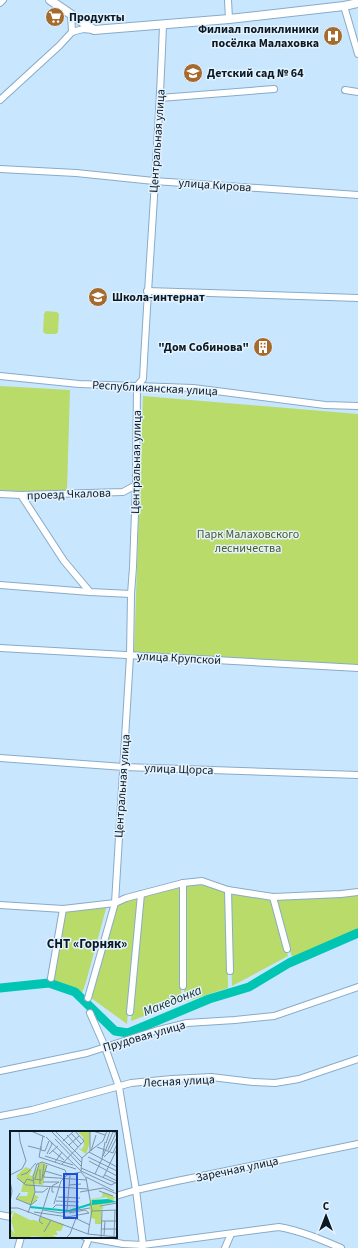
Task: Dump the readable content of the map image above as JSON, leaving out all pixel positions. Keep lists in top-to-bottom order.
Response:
{
  "streets": {
    "street": [
      "Центральная улица",
      "улица Кирова",
      "Республиканская улица",
      "проезд Чкалова",
      "улица Крупской",
      "улица Щорса",
      "Прудовая улица",
      "Лесная улица",
      "Заречная улица"
    ]
  },
  "crossings": [
    ["Центральная улица", "улица Кирова"],
    ["Центральная улица", "Республиканская улица"],
    ["Центральная улица", "проезд Чкалова"],
    ["Центральная улица", "улица Крупской"],
    ["Центральная улица", "улица Щорса"]
  ],
  "districts": ["СНТ «Горняк»"],
  "water": ["Македонка"],
  "parks": ["Парк Малаховского лесничества"],
  "places": {
    "supermarket": ["Продукты"],
    "hospital": ["Филиал поликлиники посёлка Малаховка"],
    "school or university": ["Детский сад № 64", "Школа-интернат"],
    "building": ["\"Дом Собинова\""]
  },
  "north": "top"
}
